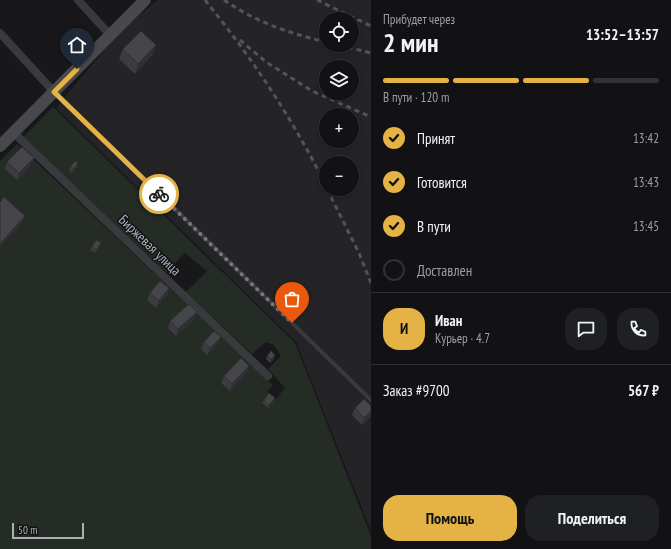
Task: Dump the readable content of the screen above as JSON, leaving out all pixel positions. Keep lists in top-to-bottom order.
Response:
{
  "streets": {
    "street": ["Биржевая улица"]
  },
  "scale_bar": "50 m",
  "page": {
    "heading": ["2 мин", "Прибудет через", "13:52–13:57"],
    "panel": [
      "Иван",
      "Курьер · 4.7",
      "Заказ #9700",
      "567 ₽"
    ],
    "map_buttons": ["+", "−"],
    "bar": "В пути · 120 m",
    "list": [
      ["Принят", "13:42"],
      ["Готовится", "13:43"],
      ["В пути", "13:45"],
      "Доставлен"
    ],
    "round": "И",
    "buttons": ["Помощь", "Поделиться"],
    "scale": "50 m"
  }
}
